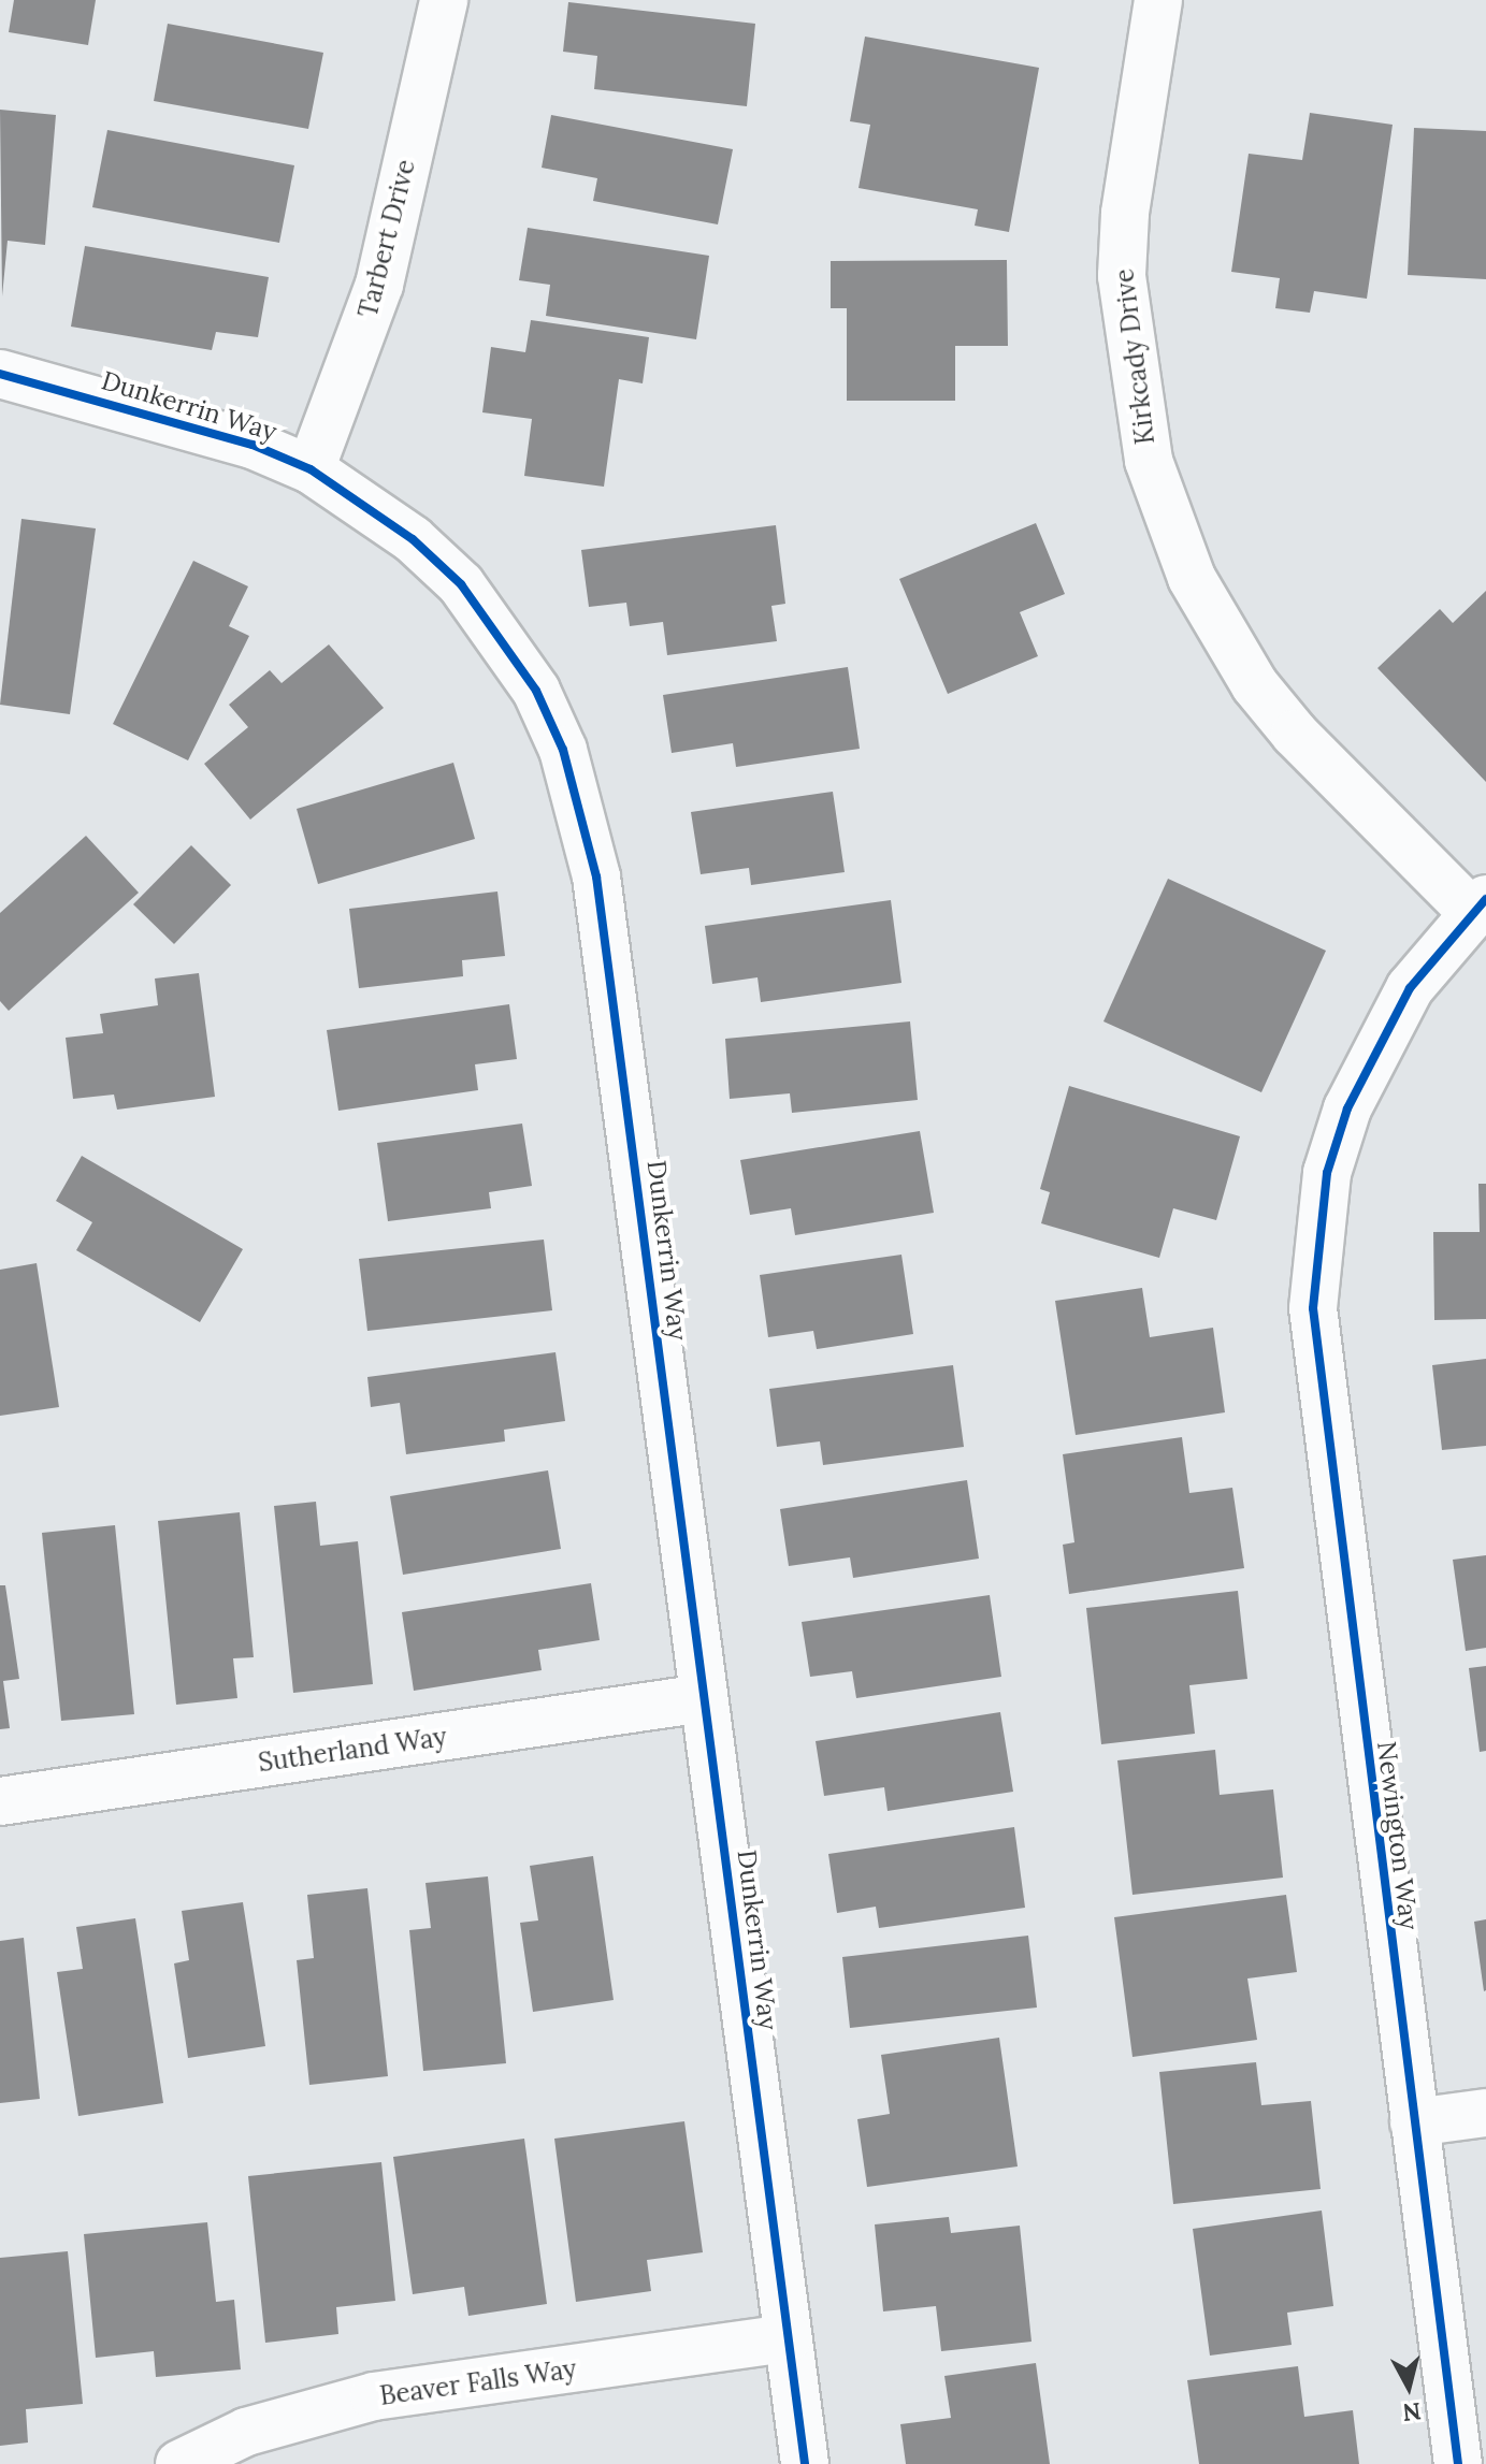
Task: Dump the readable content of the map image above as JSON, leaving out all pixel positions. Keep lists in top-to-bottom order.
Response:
{
  "streets": {
    "street": [
      "Tarbert Drive",
      "Kirkcady Drive",
      "Dunkerrin Way",
      "Sutherland Way",
      "Newington Way",
      "Beaver Falls Way"
    ]
  },
  "crossings": [
    ["Tarbert Drive", "Dunkerrin Way"],
    ["Kirkcady Drive", "Newington Way"],
    ["Dunkerrin Way", "Sutherland Way"],
    ["Dunkerrin Way", "Beaver Falls Way"]
  ],
  "north": "bottom"
}
